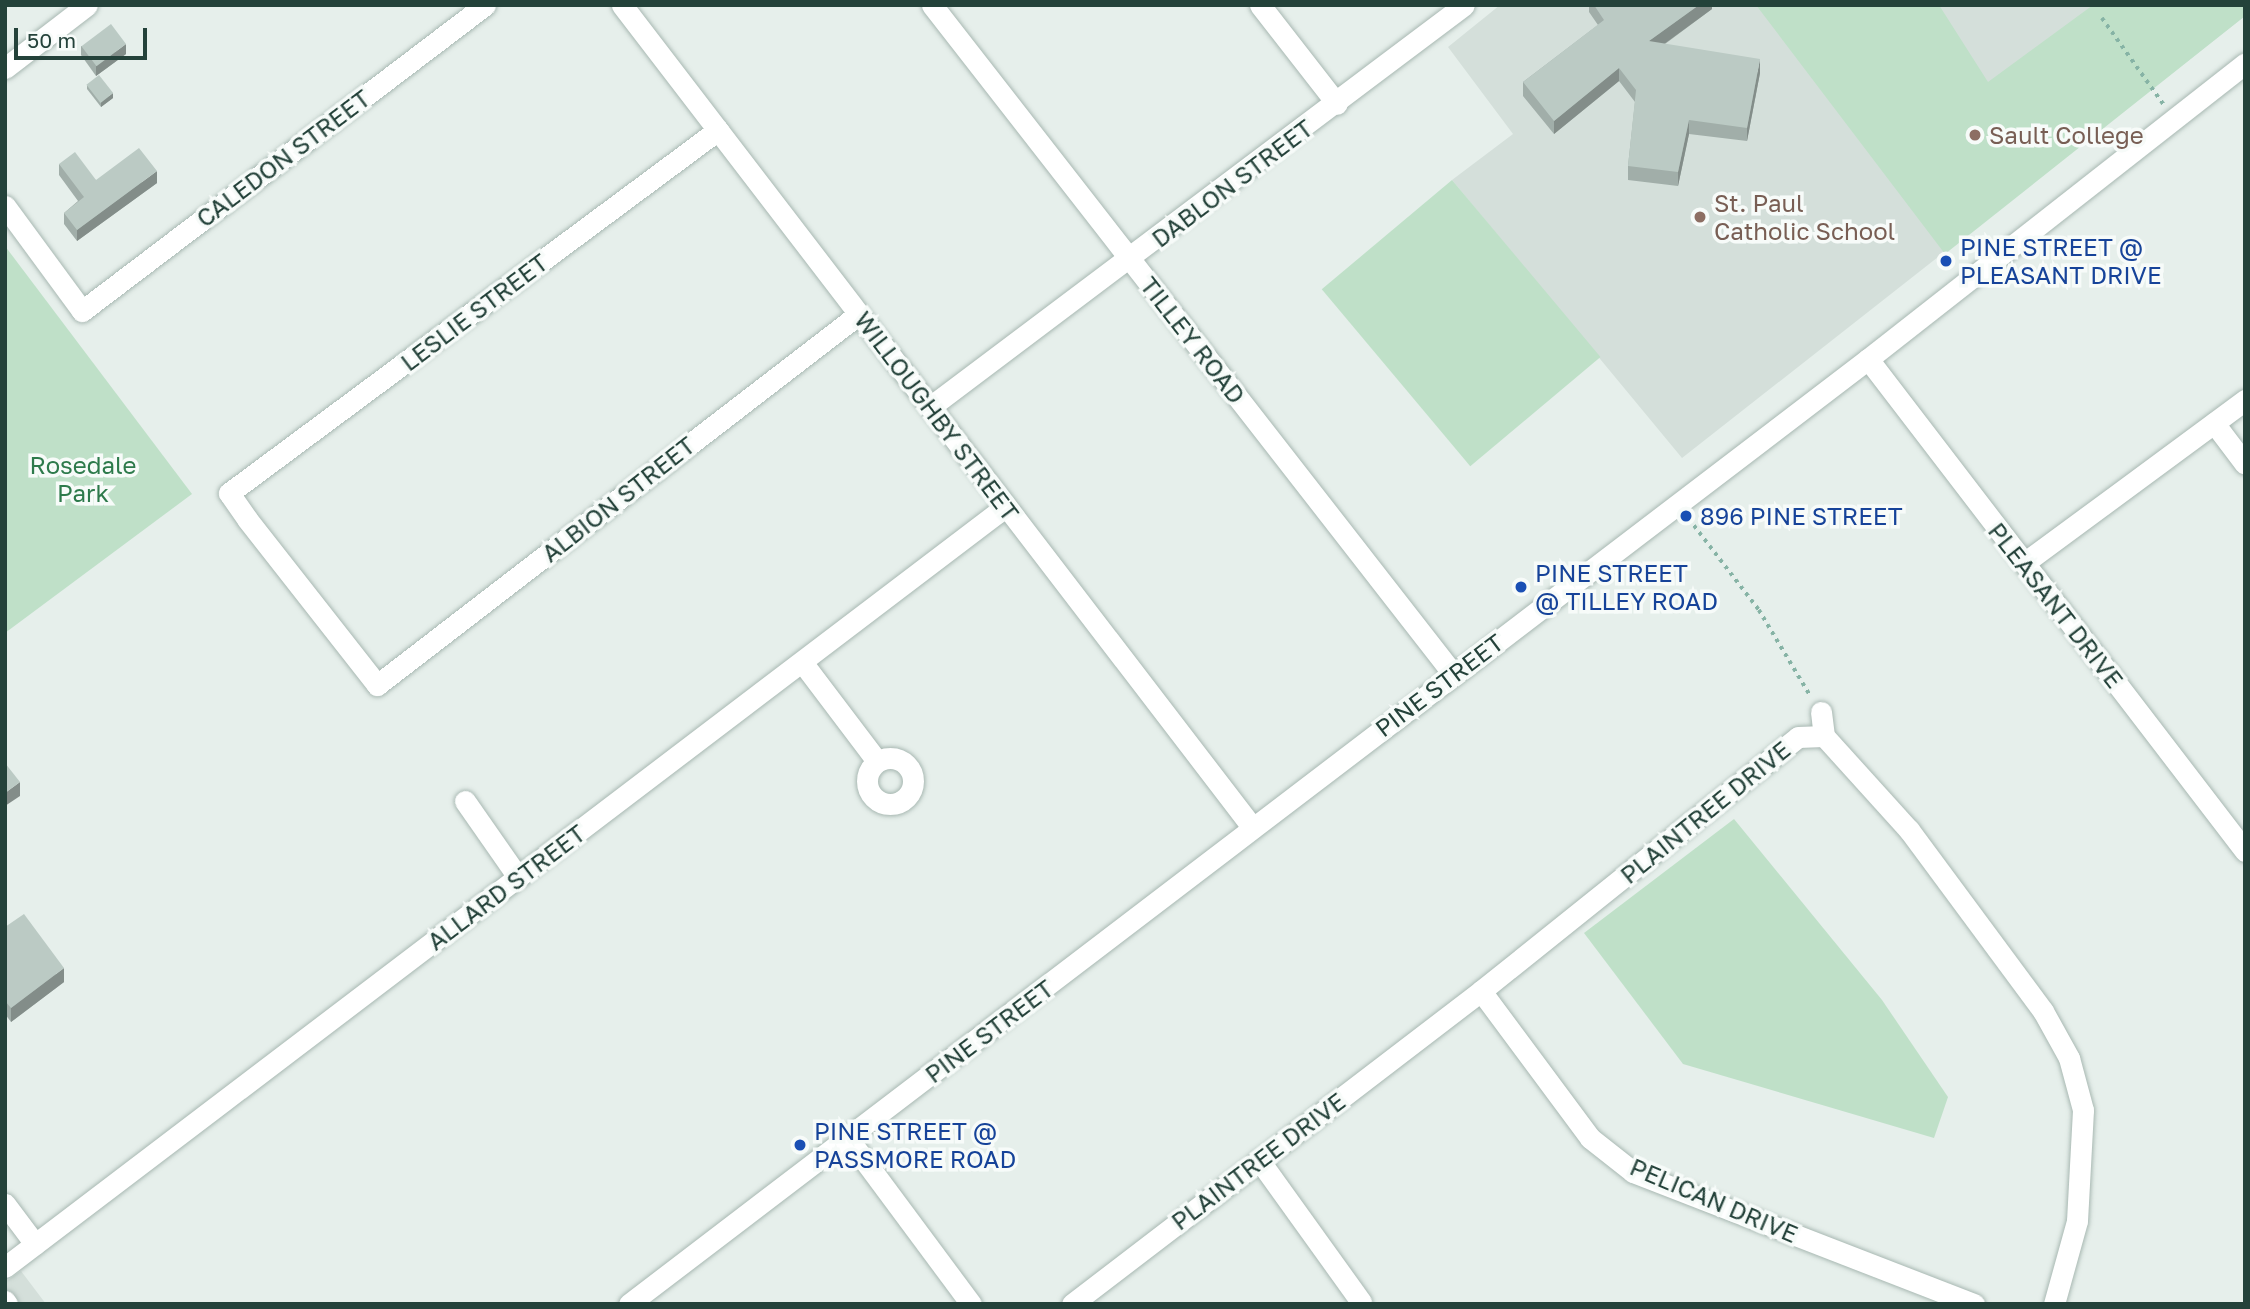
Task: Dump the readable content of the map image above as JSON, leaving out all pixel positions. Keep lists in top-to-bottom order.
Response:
{
  "streets": {
    "street": [
      "CALEDON STREET",
      "DABLON STREET",
      "LESLIE STREET",
      "TILLEY ROAD",
      "WILLOUGHBY STREET",
      "ALBION STREET",
      "PLEASANT DRIVE",
      "PINE STREET",
      "PLAINTREE DRIVE",
      "ALLARD STREET",
      "PELICAN DRIVE"
    ]
  },
  "crossings": [
    ["DABLON STREET", "TILLEY ROAD"],
    ["DABLON STREET", "WILLOUGHBY STREET"],
    ["LESLIE STREET", "WILLOUGHBY STREET"],
    ["LESLIE STREET", "ALBION STREET"],
    ["TILLEY ROAD", "PINE STREET"],
    ["WILLOUGHBY STREET", "ALBION STREET"],
    ["WILLOUGHBY STREET", "PINE STREET"],
    ["WILLOUGHBY STREET", "ALLARD STREET"],
    ["PLEASANT DRIVE", "PINE STREET"],
    ["PLAINTREE DRIVE", "PELICAN DRIVE"]
  ],
  "parks": ["Rosedale Park"],
  "places": [
    "Sault College",
    "St. Paul Catholic School",
    "PINE STREET @ PLEASANT DRIVE",
    "896 PINE STREET",
    "PINE STREET @ TILLEY ROAD",
    "PINE STREET @ PASSMORE ROAD"
  ],
  "scale_bar": "50 m"
}
